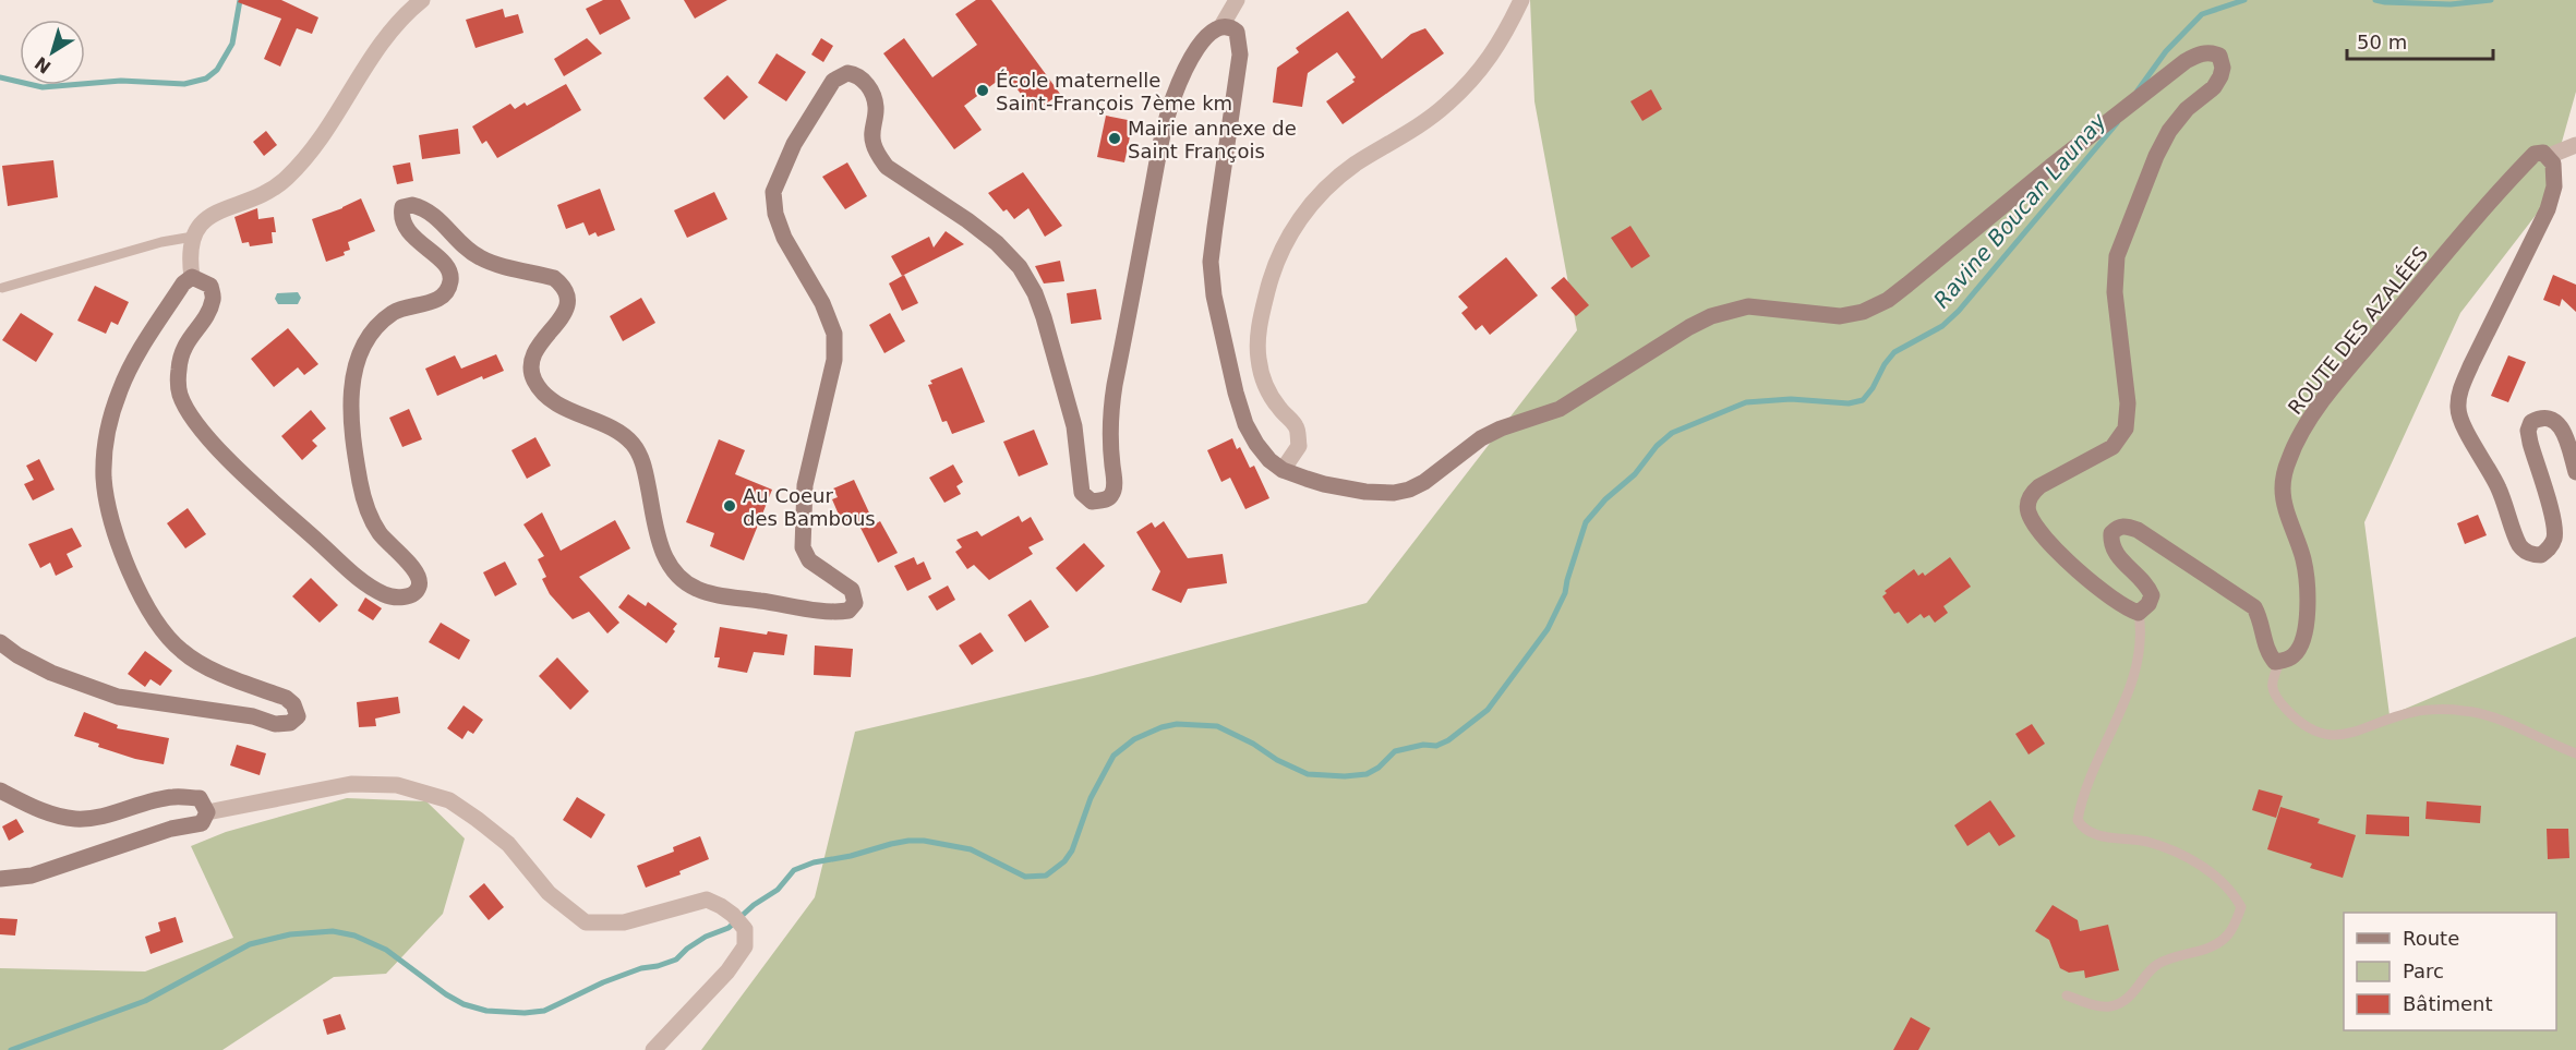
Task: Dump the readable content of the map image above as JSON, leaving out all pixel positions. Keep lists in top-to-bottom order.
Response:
{
  "streets": {
    "main road": ["ROUTE DES AZALÉES"]
  },
  "water": ["Ravine Boucan Launay"],
  "places": ["École maternelle Saint-François 7ème km", "Mairie annexe de Saint François", "Au Coeur des Bambous"],
  "legend": ["Route", "Parc", "Bâtiment"],
  "scale_bar": "50 m",
  "north": "bottom left"
}
